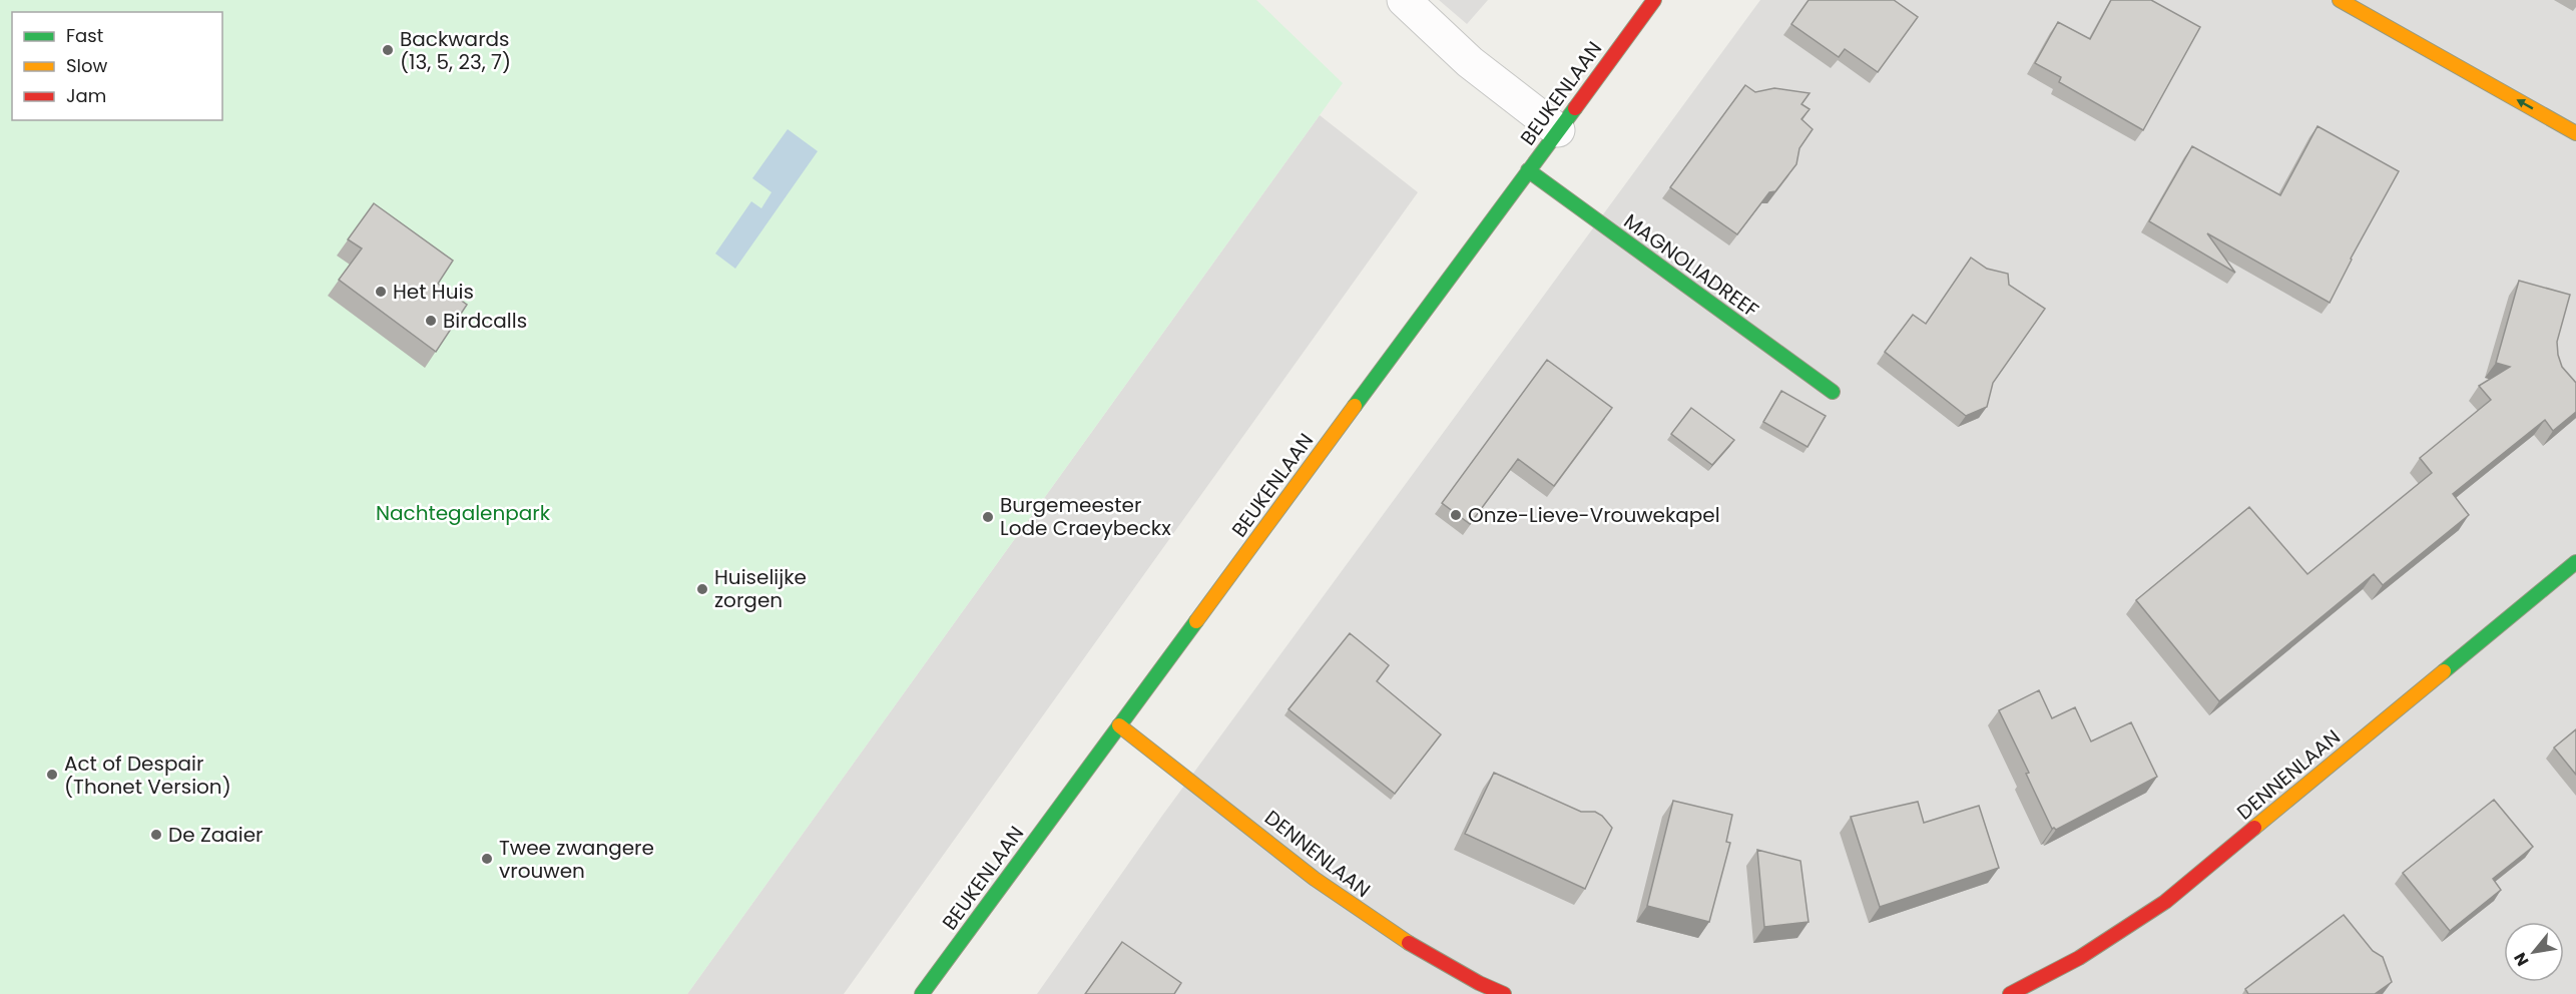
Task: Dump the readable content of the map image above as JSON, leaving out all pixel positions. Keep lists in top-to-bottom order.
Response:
{
  "streets": {
    "street": ["BEUKENLAAN", "MAGNOLIADREEF", "DENNENLAAN"]
  },
  "crossings": [
    ["BEUKENLAAN", "MAGNOLIADREEF"],
    ["BEUKENLAAN", "DENNENLAAN"]
  ],
  "parks": ["Nachtegalenpark"],
  "places": [
    "Backwards (13, 5, 23, 7)",
    "Het Huis",
    "Birdcalls",
    "Onze-Lieve-Vrouwekapel",
    "Burgemeester Lode Craeybeckx",
    "Huiselijke zorgen",
    "Act of Despair (Thonet Version)",
    "De Zaaier",
    "Twee zwangere vrouwen"
  ],
  "legend": ["Fast", "Slow", "Jam"],
  "north": "bottom left"
}
